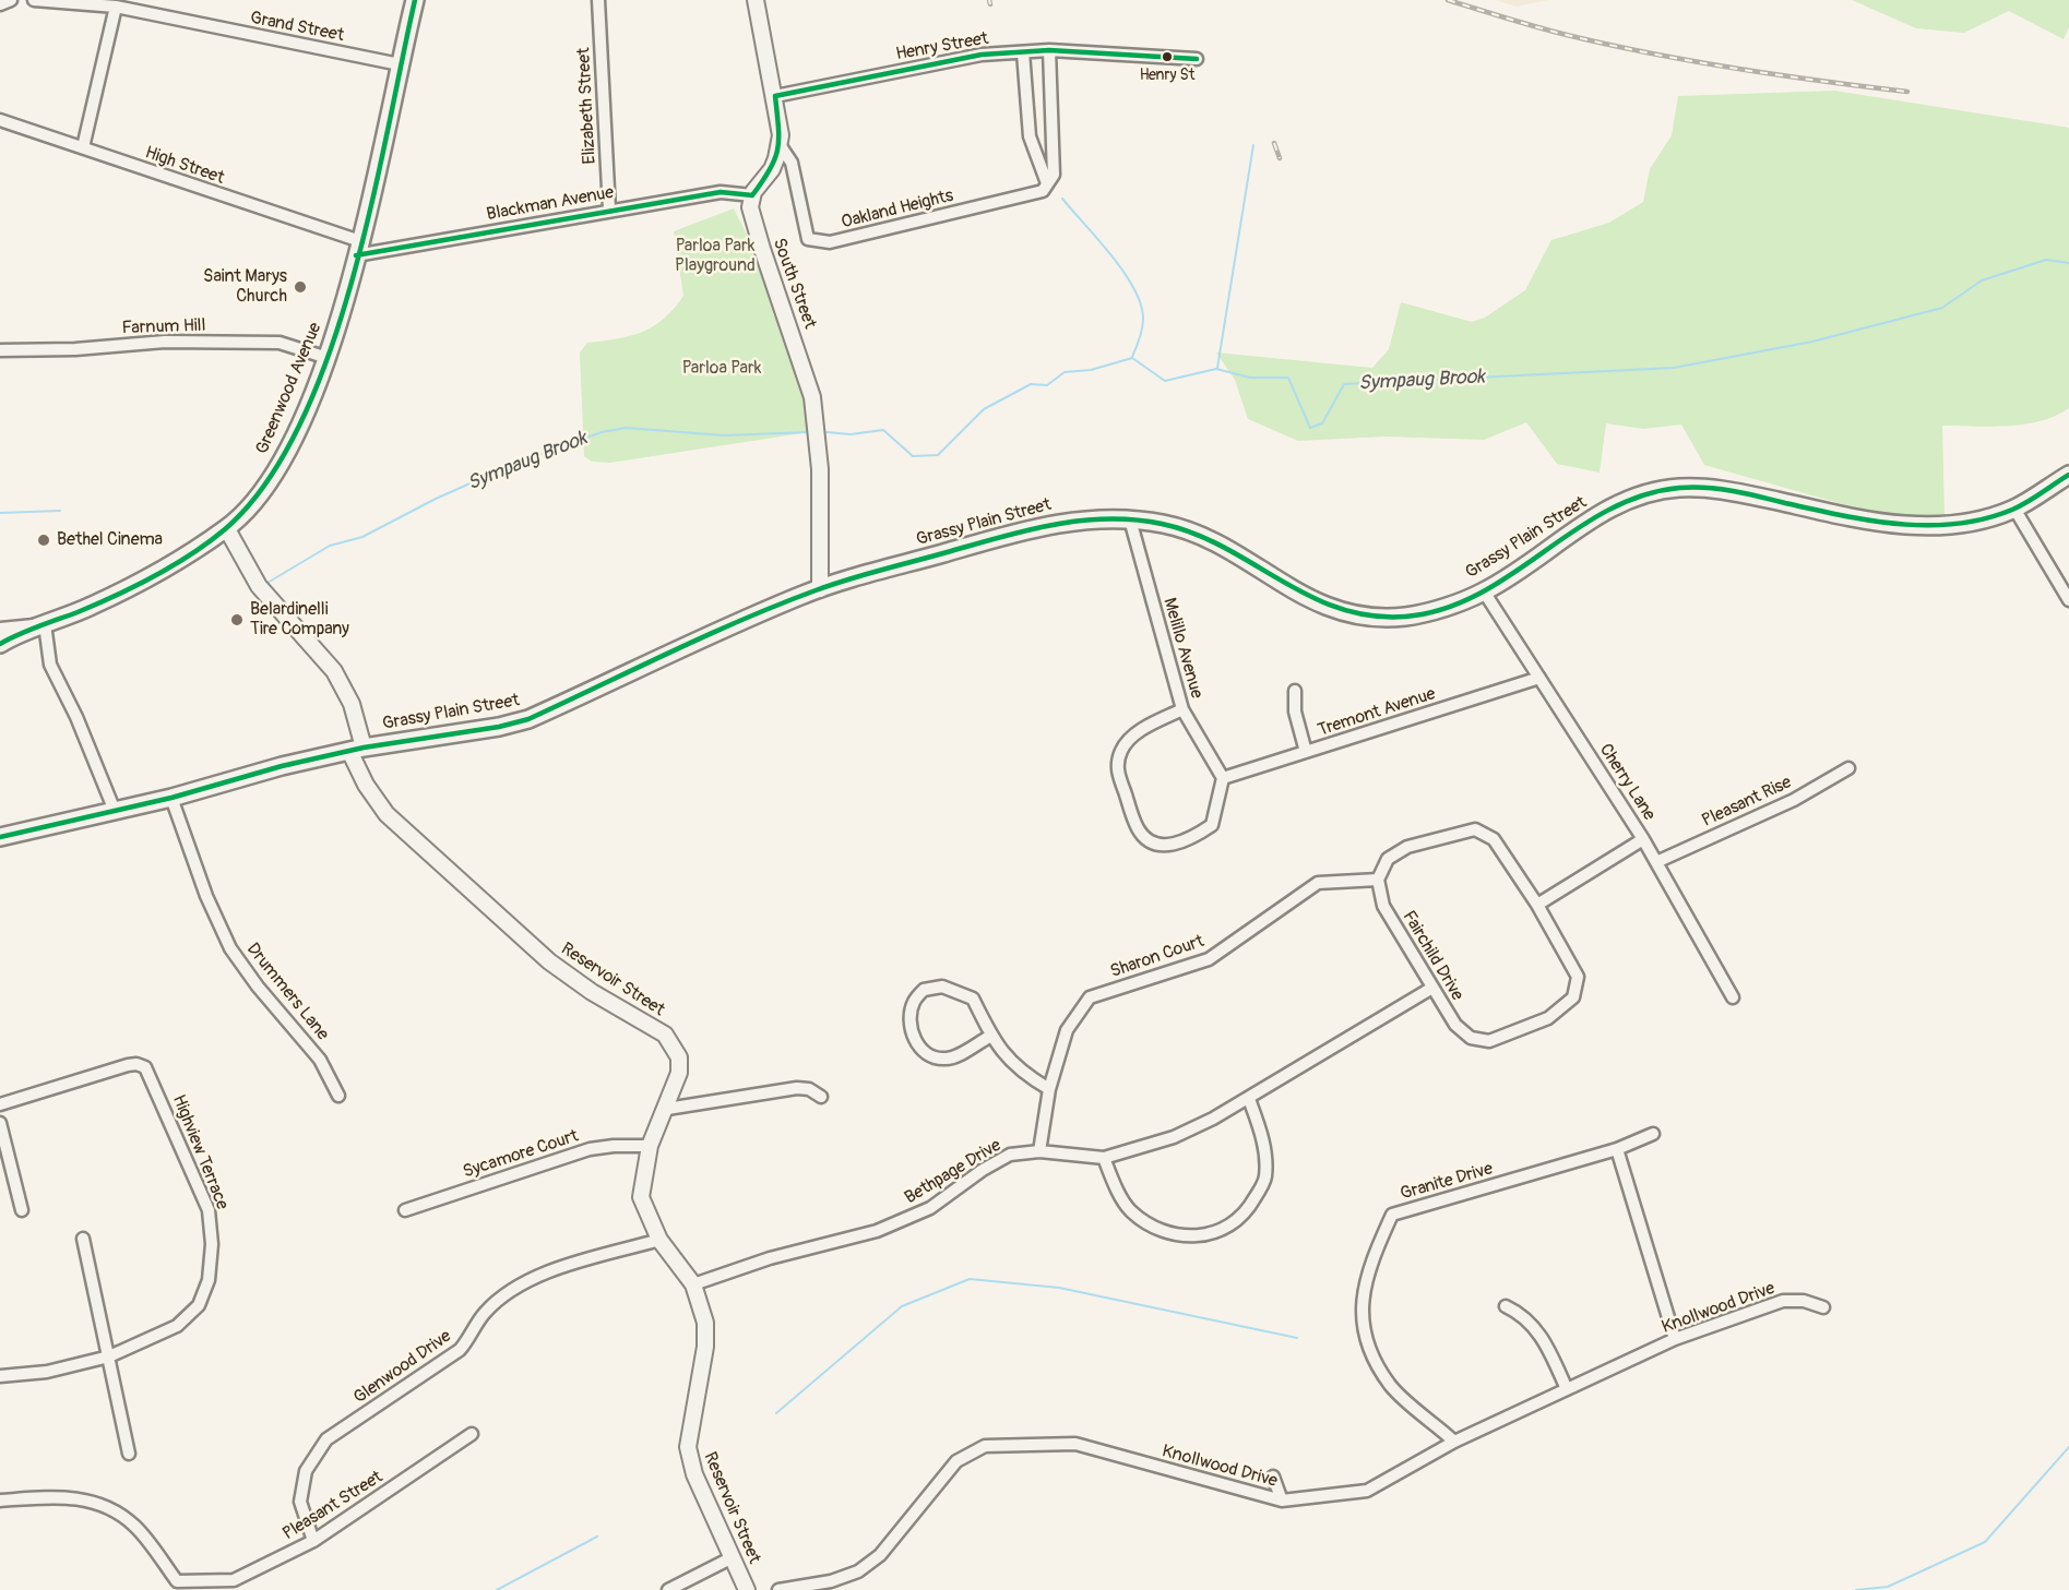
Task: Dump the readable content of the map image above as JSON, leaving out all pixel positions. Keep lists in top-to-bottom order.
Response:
{
  "streets": {
    "main road": ["Greenwood Avenue", "Grassy Plain Street"],
    "street": [
      "Grand Street",
      "Henry Street",
      "Elizabeth Street",
      "High Street",
      "Blackman Avenue",
      "Oakland Heights",
      "South Street",
      "Farnum Hill",
      "Melillo Avenue",
      "Tremont Avenue",
      "Cherry Lane",
      "Pleasant Rise",
      "Fairchild Drive",
      "Sharon Court",
      "Reservoir Street",
      "Drummers Lane",
      "Highview Terrace",
      "Sycamore Court",
      "Bethpage Drive",
      "Granite Drive",
      "Knollwood Drive",
      "Glenwood Drive",
      "Pleasant Street"
    ]
  },
  "crossings": [
    ["Grand Street", "Greenwood Avenue"],
    ["Elizabeth Street", "Blackman Avenue"],
    ["High Street", "Blackman Avenue"],
    ["High Street", "Greenwood Avenue"],
    ["Blackman Avenue", "South Street"],
    ["Blackman Avenue", "Greenwood Avenue"],
    ["South Street", "Grassy Plain Street"],
    ["Farnum Hill", "Greenwood Avenue"],
    ["Greenwood Avenue", "Reservoir Street"],
    ["Grassy Plain Street", "Melillo Avenue"],
    ["Grassy Plain Street", "Cherry Lane"],
    ["Grassy Plain Street", "Reservoir Street"],
    ["Grassy Plain Street", "Drummers Lane"],
    ["Melillo Avenue", "Tremont Avenue"],
    ["Tremont Avenue", "Cherry Lane"],
    ["Cherry Lane", "Pleasant Rise"],
    ["Fairchild Drive", "Sharon Court"],
    ["Fairchild Drive", "Bethpage Drive"],
    ["Sharon Court", "Bethpage Drive"],
    ["Reservoir Street", "Sycamore Court"],
    ["Reservoir Street", "Bethpage Drive"],
    ["Reservoir Street", "Glenwood Drive"],
    ["Granite Drive", "Knollwood Drive"],
    ["Glenwood Drive", "Pleasant Street"]
  ],
  "water": ["Sympaug Brook"],
  "parks": ["Parloa Park Playground", "Parloa Park"],
  "places": [
    "Henry St",
    "Saint Marys Church",
    "Bethel Cinema",
    "Belardinelli Tire Company"
  ]
}
